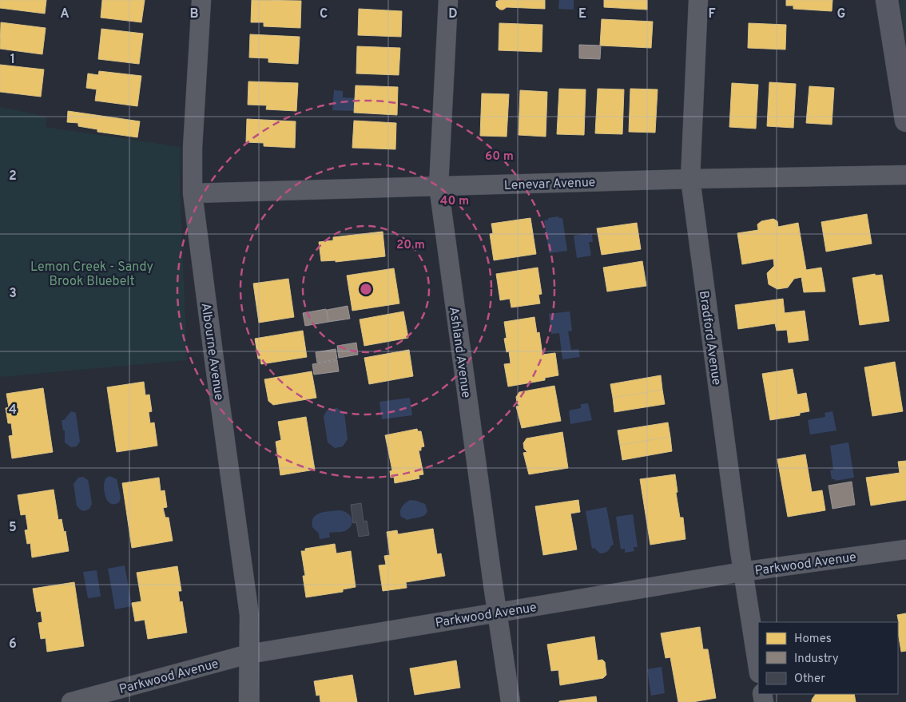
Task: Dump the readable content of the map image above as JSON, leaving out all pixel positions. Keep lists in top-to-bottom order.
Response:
{
  "streets": {
    "street": [
      "Lenevar Avenue",
      "Bradford Avenue",
      "Albourne Avenue",
      "Ashland Avenue",
      "Parkwood Avenue"
    ]
  },
  "crossings": [
    ["Lenevar Avenue", "Bradford Avenue"],
    ["Lenevar Avenue", "Albourne Avenue"],
    ["Lenevar Avenue", "Ashland Avenue"],
    ["Bradford Avenue", "Parkwood Avenue"],
    ["Albourne Avenue", "Parkwood Avenue"],
    ["Ashland Avenue", "Parkwood Avenue"]
  ],
  "parks": ["Lemon Creek - Sandy Brook Bluebelt"],
  "legend": ["Homes", "Industry", "Other"],
  "grid": {
    "columns": [
      "A",
      "B",
      "C",
      "D",
      "E",
      "F",
      "G"
    ],
    "rows": [
      "1",
      "2",
      "3",
      "4",
      "5",
      "6"
    ]
  },
  "rings": ["60 m", "40 m", "20 m"]
}
